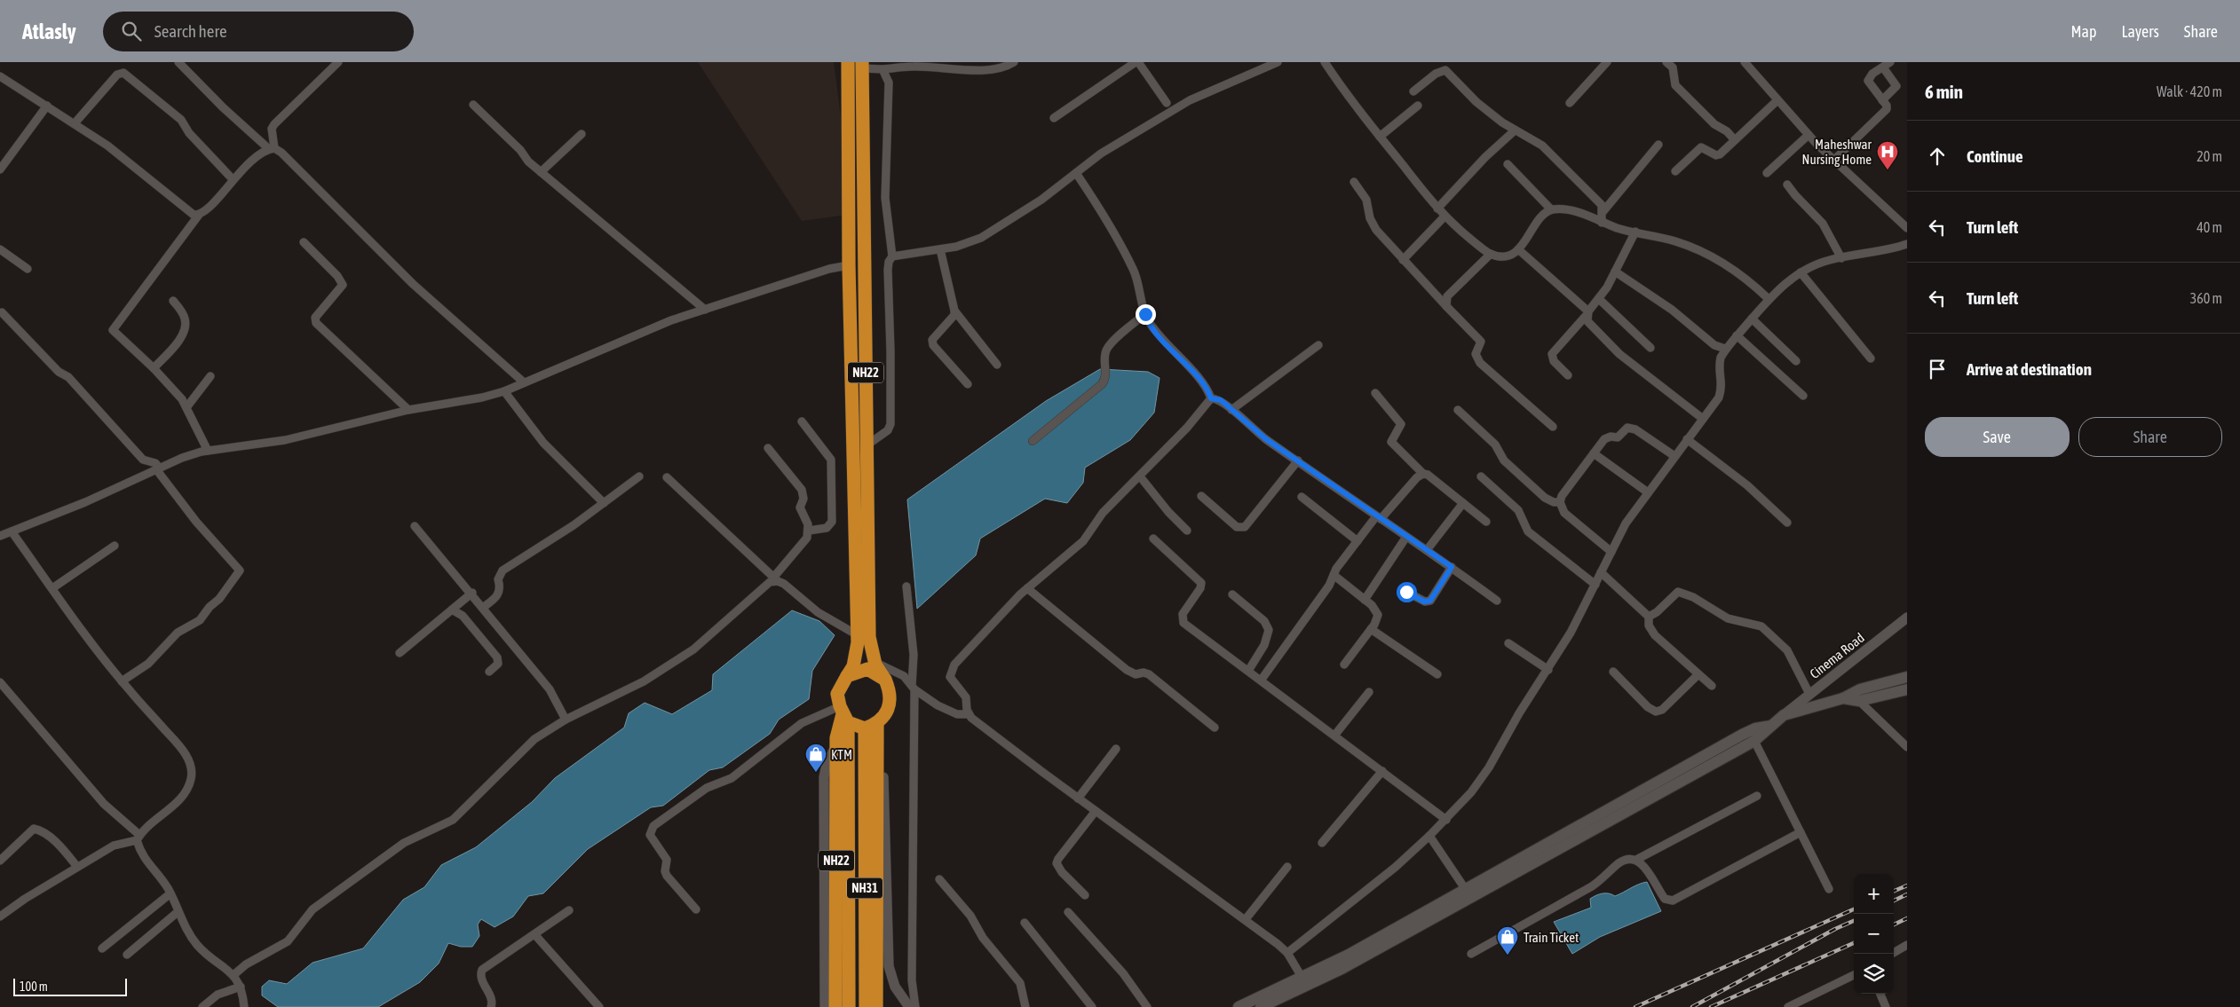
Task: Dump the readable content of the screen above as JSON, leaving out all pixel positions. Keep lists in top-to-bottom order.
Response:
{
  "streets": {
    "highway": ["NH22", "NH31"],
    "street": ["Cinema Road"]
  },
  "crossings": [
    ["NH22", "NH31"]
  ],
  "places": {
    "hospital": ["Maheshwar Nursing Home"],
    "shop": ["KTM", "Train Ticket"]
  },
  "scale_bar": "100 m",
  "page": {
    "header": "Atlasly",
    "search": "Search here",
    "nav": ["Map", "Layers", "Share"],
    "heading": ["6 min", "Walk · 420 m"],
    "list": [
      ["Continue", "20 m"],
      ["Turn left", "40 m"],
      ["Turn left", "360 m"],
      "Arrive at destination"
    ],
    "buttons": ["Save", "Share"],
    "map_buttons": ["+", "−"],
    "scale": "100 m"
  }
}
